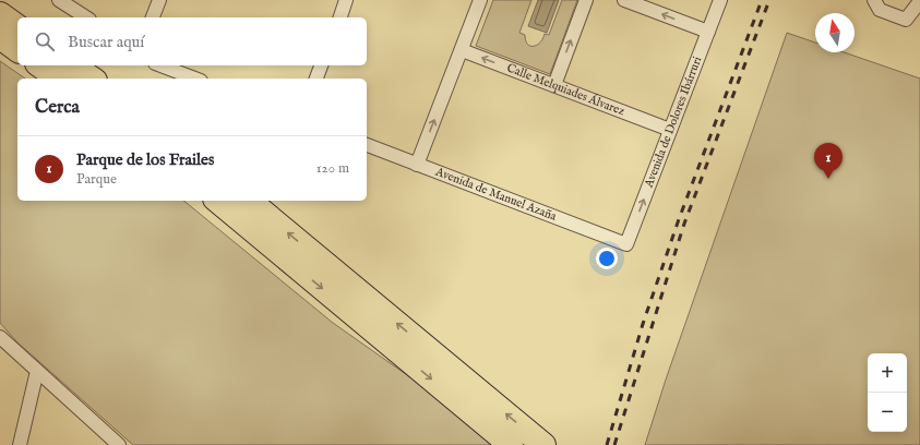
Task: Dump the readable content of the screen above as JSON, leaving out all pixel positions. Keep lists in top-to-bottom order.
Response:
{
  "streets": {
    "street": ["Calle Melquiades Álvarez", "Avenida de Dolores Ibárruri", "Avenida de Manuel Azaña"]
  },
  "crossings": [
    ["Calle Melquiades Álvarez", "Avenida de Dolores Ibárruri"],
    ["Avenida de Dolores Ibárruri", "Avenida de Manuel Azaña"]
  ],
  "one_way": ["Calle Melquiades Álvarez", "Avenida de Dolores Ibárruri"],
  "north": "top",
  "page": {
    "search": "Buscar aquí",
    "heading": "Cerca",
    "list": [
      {
        "mark": "1",
        "name": "Parque de los Frailes",
        "note": "Parque",
        "value": "120 m"
      }
    ],
    "pins": "1",
    "map_buttons": ["+", "−"]
  }
}
